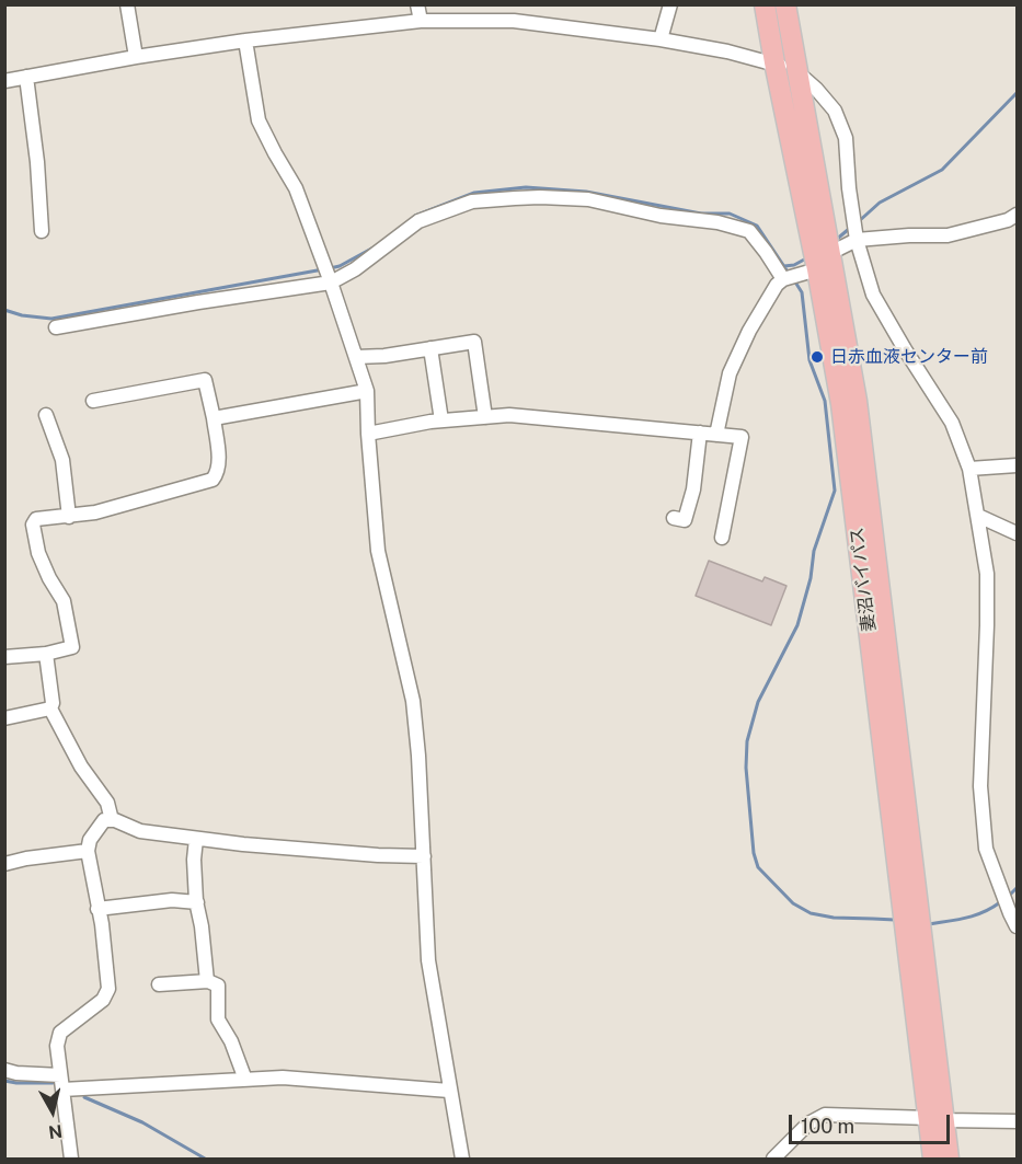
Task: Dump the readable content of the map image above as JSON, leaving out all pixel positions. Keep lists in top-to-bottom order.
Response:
{
  "streets": {
    "highway": ["妻沼バイパス"]
  },
  "places": ["日赤血液センター前"],
  "scale_bar": "100 m",
  "north": "bottom"
}
